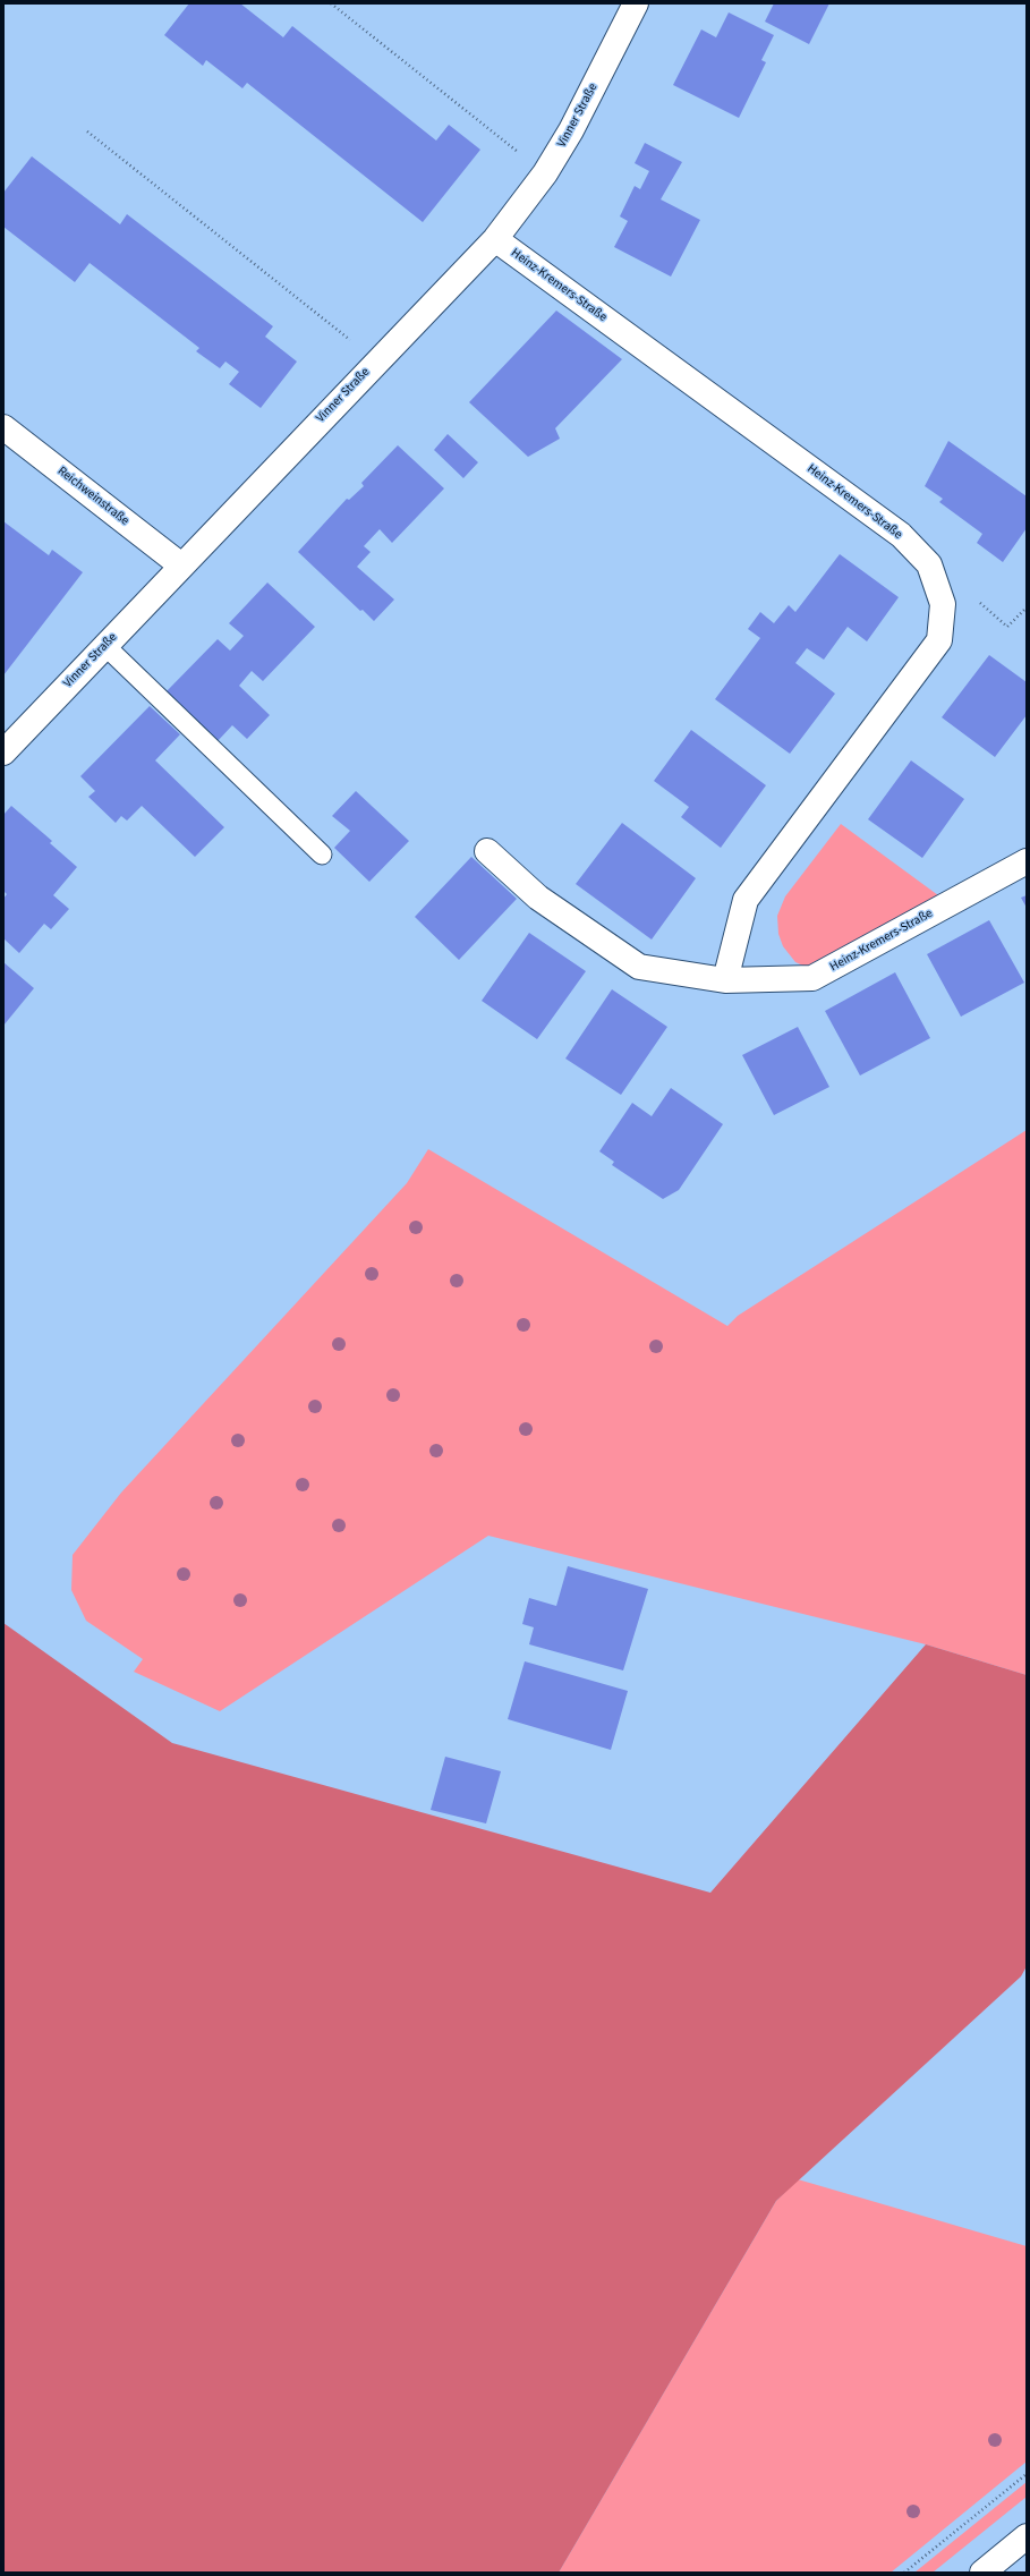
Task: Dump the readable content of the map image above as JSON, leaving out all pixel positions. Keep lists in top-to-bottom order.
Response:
{
  "streets": {
    "street": ["Vinner Straße", "Heinz-Kremers-Straße", "Reichweinstraße"]
  },
  "crossings": [
    ["Vinner Straße", "Heinz-Kremers-Straße"],
    ["Vinner Straße", "Reichweinstraße"]
  ]
}
